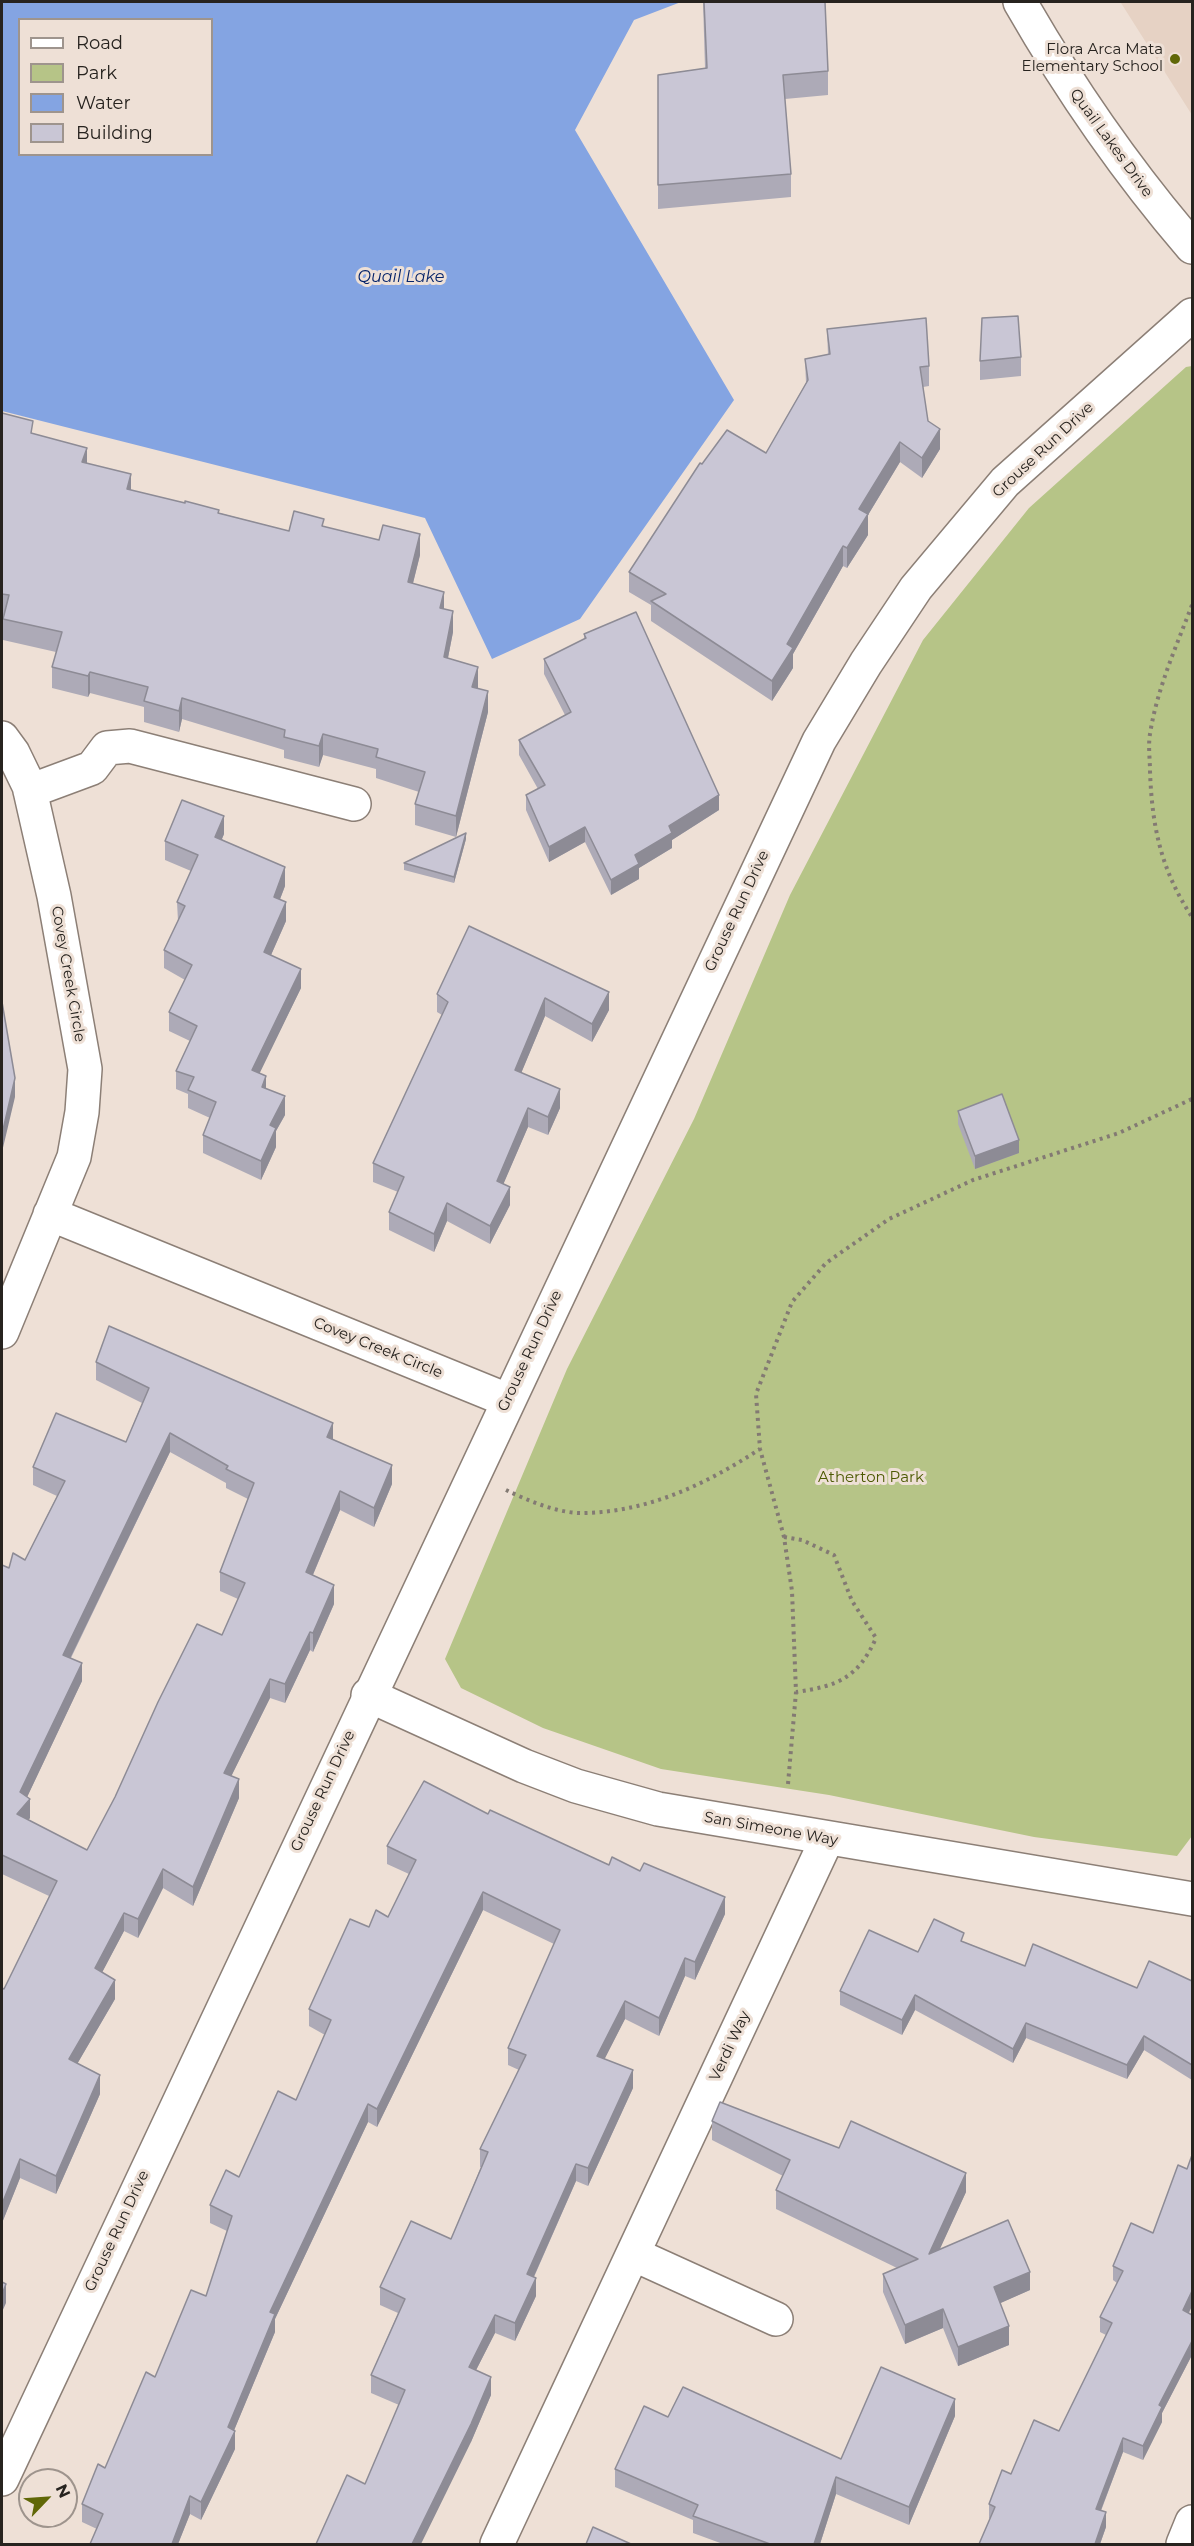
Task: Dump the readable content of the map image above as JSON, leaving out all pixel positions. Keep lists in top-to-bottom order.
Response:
{
  "streets": {
    "street": [
      "Quail Lakes Drive",
      "Grouse Run Drive",
      "Covey Creek Circle",
      "San Simeone Way",
      "Verdi Way"
    ]
  },
  "crossings": [
    ["Grouse Run Drive", "Covey Creek Circle"],
    ["Grouse Run Drive", "San Simeone Way"],
    ["San Simeone Way", "Verdi Way"]
  ],
  "water": ["Quail Lake"],
  "parks": ["Atherton Park"],
  "places": ["Flora Arca Mata Elementary School"],
  "legend": [
    "Road",
    "Park",
    "Water",
    "Building"
  ],
  "north": "top right"
}
